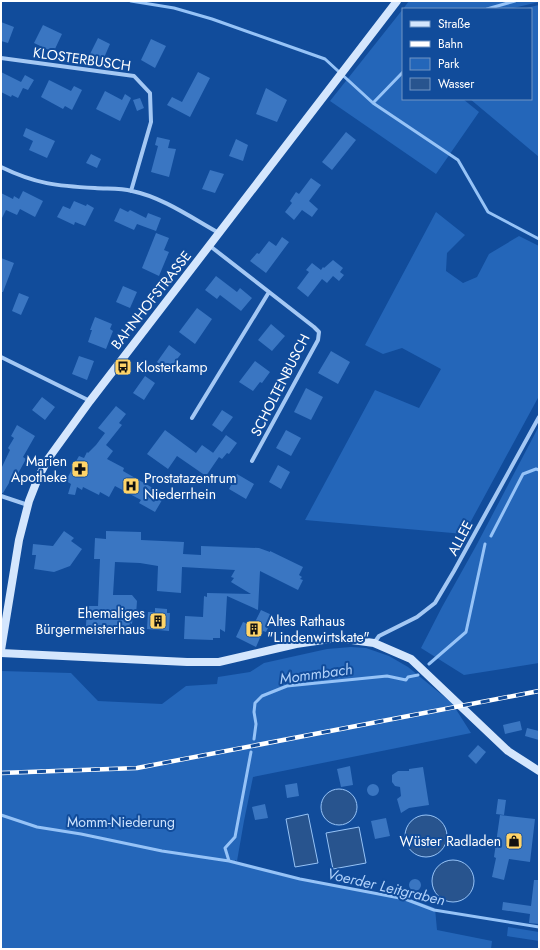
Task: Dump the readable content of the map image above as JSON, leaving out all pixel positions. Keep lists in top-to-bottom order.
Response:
{
  "streets": {
    "street": [
      "KLOSTERBUSCH",
      "BAHNHOFSTRASSE",
      "SCHOLTENBUSCH",
      "ALLEE"
    ]
  },
  "crossings": [
    ["BAHNHOFSTRASSE", "SCHOLTENBUSCH"]
  ],
  "water": ["Mommbach", "Voerder Leitgraben"],
  "parks": ["Momm-Niederung"],
  "places": {
    "bus stop": ["Klosterkamp"],
    "pharmacy": ["Marien Apotheke"],
    "hospital": ["Prostatazentrum Niederrhein"],
    "building": ["Ehemaliges Bürgermeisterhaus", "Altes Rathaus \"Lindenwirtskate\""],
    "shop": ["Wüster Radladen"]
  },
  "legend": [
    "Straße",
    "Bahn",
    "Park",
    "Wasser"
  ]
}
